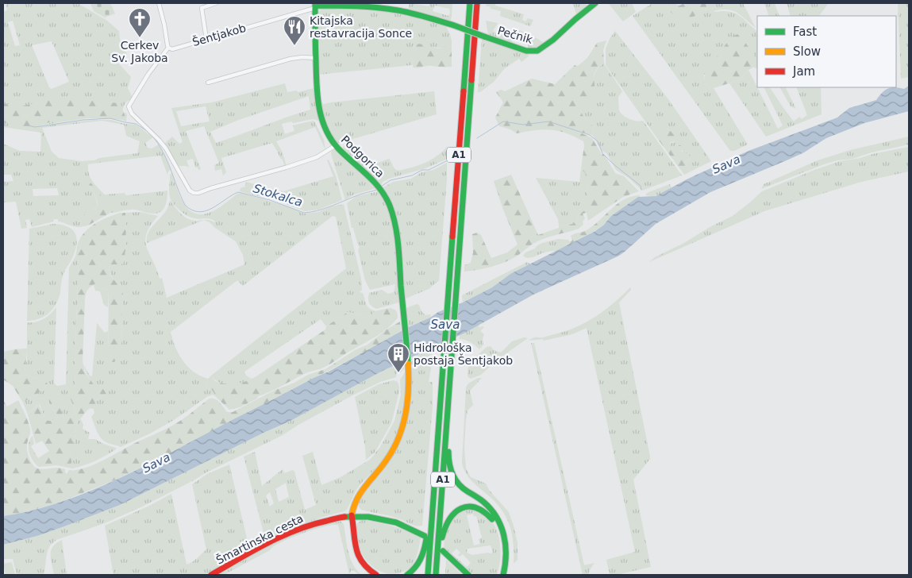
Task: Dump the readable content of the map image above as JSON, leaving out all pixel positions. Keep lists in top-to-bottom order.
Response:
{
  "streets": {
    "main road": [
      "Pečnik",
      "A1",
      "Podgorica",
      "Šmartinska cesta"
    ],
    "street": ["Šentjakob"]
  },
  "crossings": [
    ["Šentjakob", "Pečnik"],
    ["Šentjakob", "Podgorica"],
    ["Pečnik", "Podgorica"],
    ["Podgorica", "Šmartinska cesta"]
  ],
  "water": ["Sava", "Stokalca"],
  "places": {
    "church": ["Cerkev Sv. Jakoba"],
    "restaurant": ["Kitajska restavracija Sonce"],
    "building": ["Hidrološka postaja Šentjakob"]
  },
  "legend": ["Fast", "Slow", "Jam"]
}
